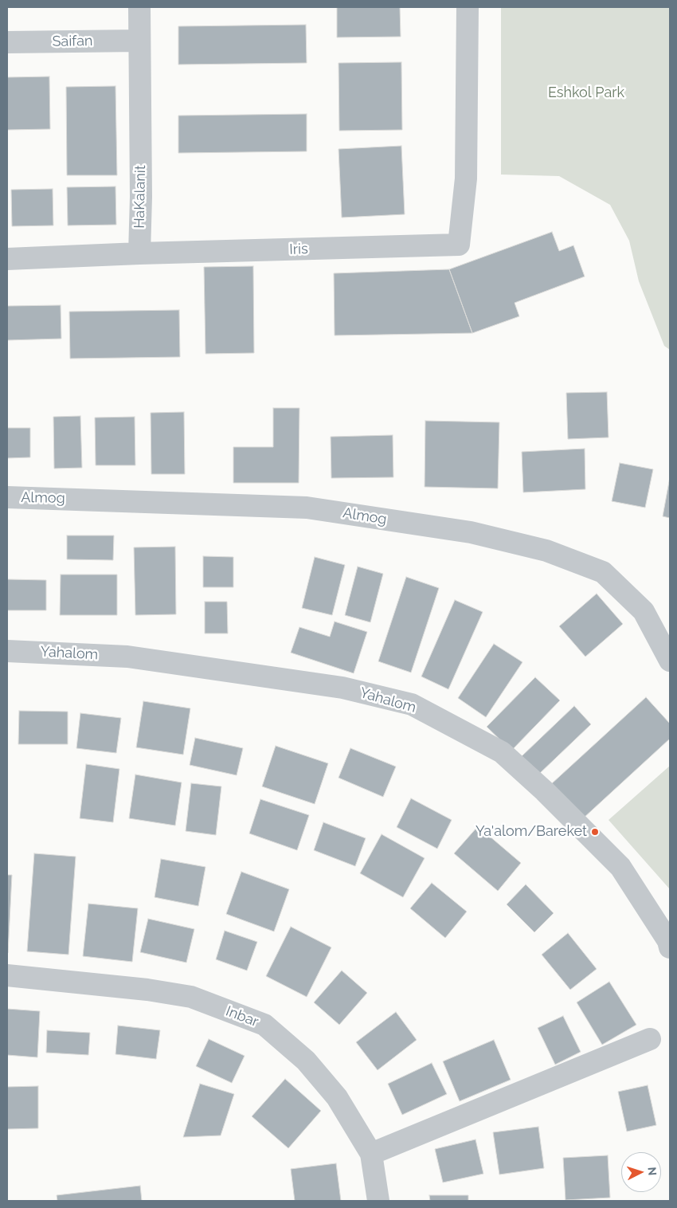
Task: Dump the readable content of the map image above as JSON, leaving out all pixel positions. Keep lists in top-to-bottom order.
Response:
{
  "streets": {
    "street": [
      "Saifan",
      "HaKalanit",
      "Iris",
      "Almog",
      "Yahalom",
      "Inbar"
    ]
  },
  "crossings": [
    ["Saifan", "HaKalanit"],
    ["HaKalanit", "Iris"]
  ],
  "parks": ["Eshkol Park"],
  "places": ["Ya'alom/Bareket"],
  "north": "right"
}
